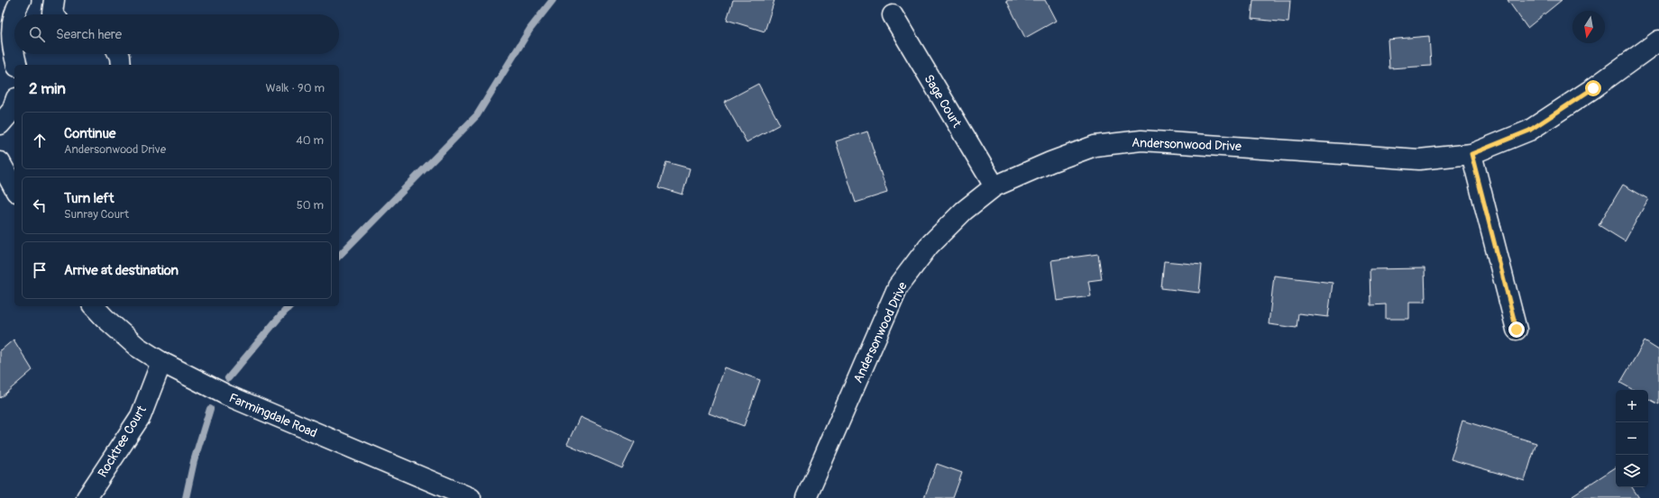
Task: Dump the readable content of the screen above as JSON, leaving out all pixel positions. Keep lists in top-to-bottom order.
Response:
{
  "streets": {
    "street": [
      "Sage Court",
      "Andersonwood Drive",
      "Farmingdale Road",
      "Rocktree Court"
    ]
  },
  "crossings": [
    ["Sage Court", "Andersonwood Drive"],
    ["Farmingdale Road", "Rocktree Court"]
  ],
  "north": "bottom",
  "page": {
    "search": "Search here",
    "heading": ["2 min", "Walk · 90 m"],
    "list": [
      ["Continue", "Andersonwood Drive", "40 m"],
      ["Turn left", "Sunray Court", "50 m"],
      "Arrive at destination"
    ],
    "map_buttons": ["+", "−"]
  }
}
